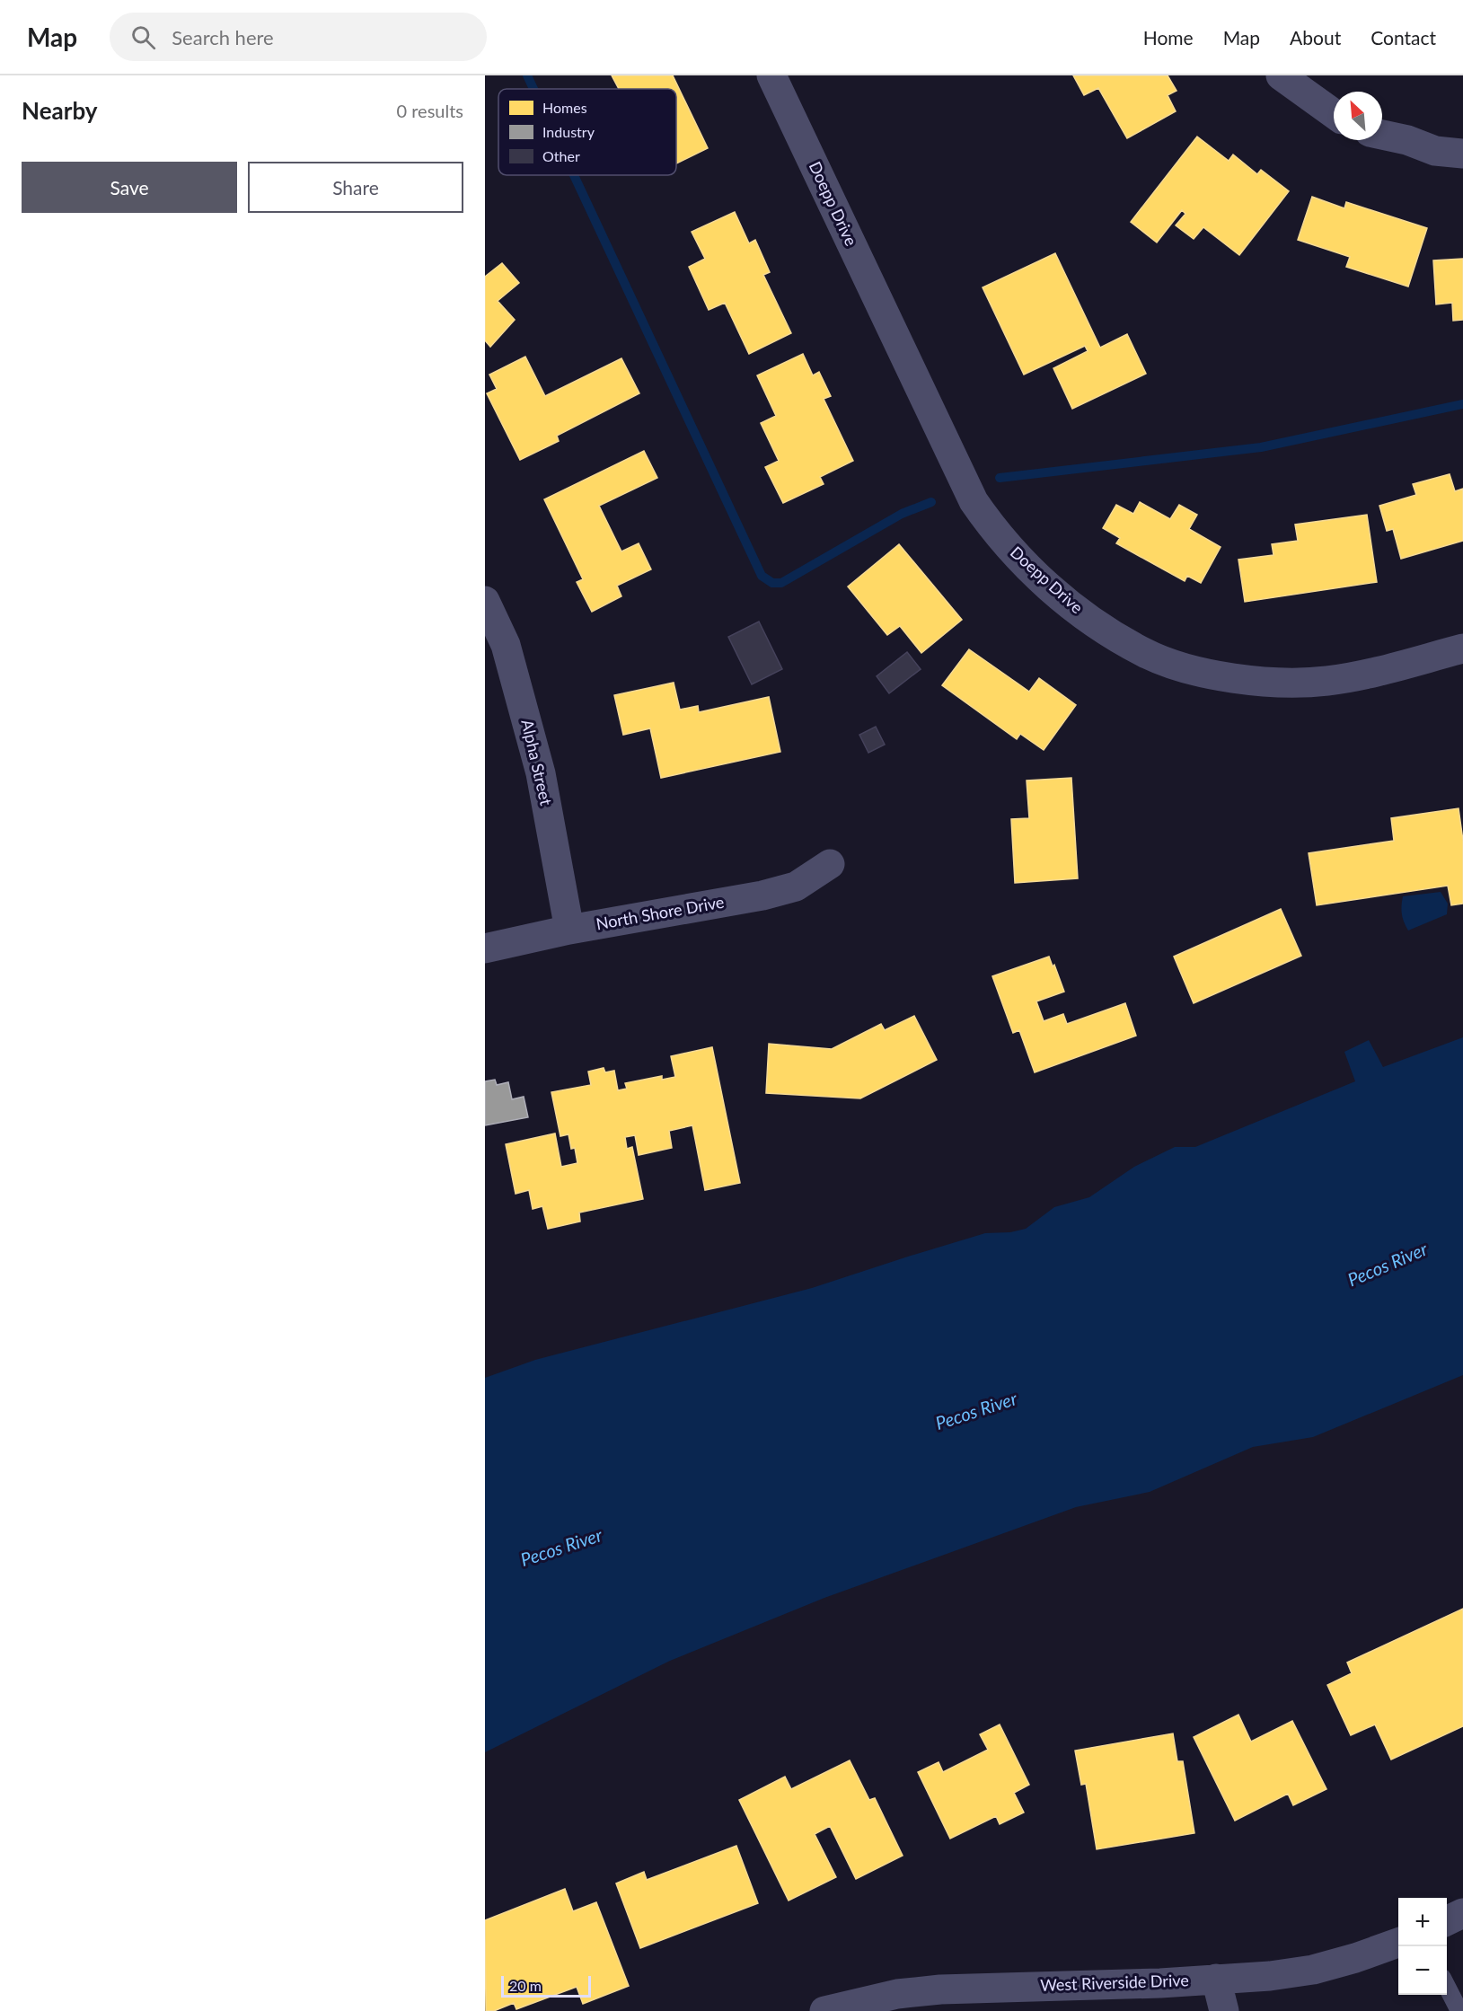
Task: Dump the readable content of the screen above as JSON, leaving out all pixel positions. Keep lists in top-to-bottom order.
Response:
{
  "streets": {
    "street": [
      "Doepp Drive",
      "Alpha Street",
      "North Shore Drive",
      "West Riverside Drive"
    ]
  },
  "crossings": [
    ["Alpha Street", "North Shore Drive"]
  ],
  "water": ["Pecos River"],
  "legend": ["Homes", "Industry", "Other"],
  "scale_bar": "20 m",
  "north": "top left",
  "page": {
    "header": "Map",
    "search": "Search here",
    "nav": [
      "Home",
      "Map",
      "About",
      "Contact"
    ],
    "heading": ["Nearby", "0 results"],
    "buttons": ["Save", "Share"],
    "map_buttons": ["+", "−"],
    "scale": "20 m"
  }
}
